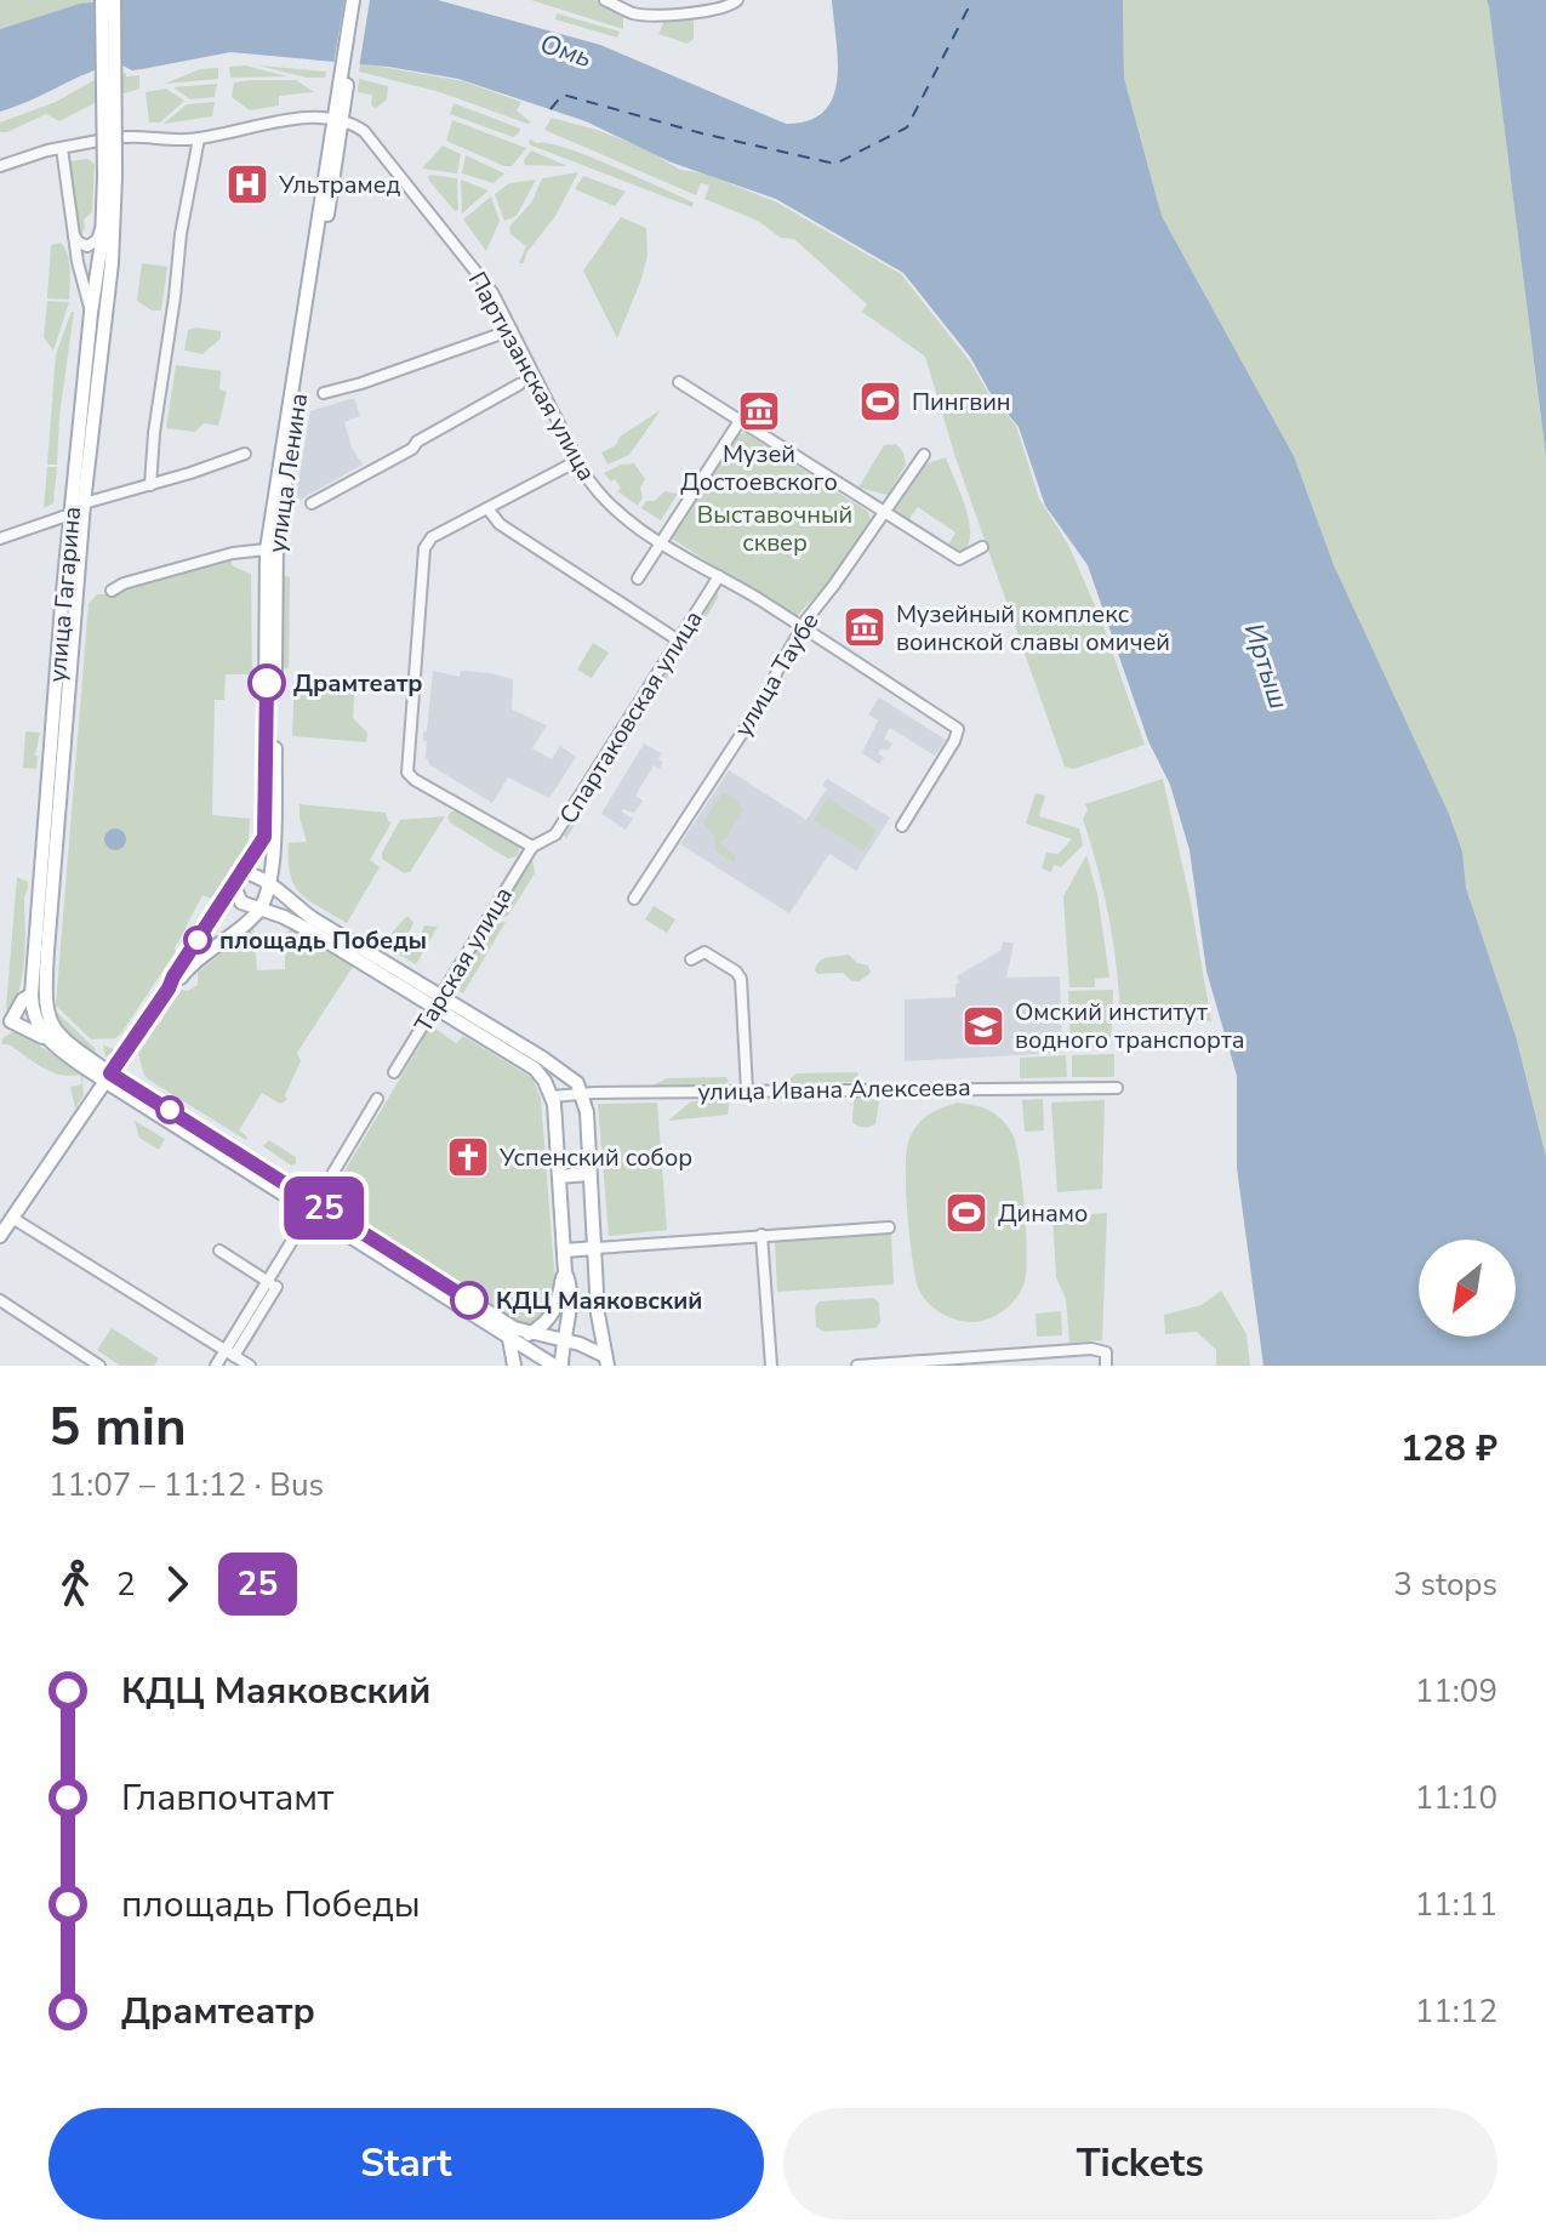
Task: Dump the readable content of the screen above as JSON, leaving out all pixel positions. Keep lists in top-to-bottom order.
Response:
{
  "streets": {
    "main road": ["улица Ленина", "улица Гагарина"],
    "street": [
      "Партизанская улица",
      "улица Таубе",
      "Спартаковская улица",
      "Тарская улица",
      "улица Ивана Алексеева"
    ]
  },
  "crossings": [
    ["Партизанская улица", "улица Ленина"],
    ["Партизанская улица", "улица Таубе"],
    ["Партизанская улица", "Спартаковская улица"],
    ["Спартаковская улица", "Тарская улица"]
  ],
  "water": ["Омь", "Иртыш"],
  "parks": ["Выставочный сквер"],
  "places": {
    "hospital": ["Ультрамед"],
    "sports": ["Пингвин", "Динамо"],
    "museum": ["Музей Достоевского", "Музейный комплекс воинской славы омичей"],
    "other": ["Драмтеатр", "площадь Победы", "КДЦ Маяковский"],
    "school or university": ["Омский институт водного транспорта"],
    "church": ["Успенский собор"]
  },
  "lines": ["bus line 25"],
  "north": "bottom left",
  "page": {
    "on_map": "25",
    "heading": ["5 min", "11:07 – 11:12 · Bus", "128 ₽"],
    "legs": ["2", "25", "3 stops"],
    "list": [
      {
        "name": "КДЦ Маяковский",
        "value": "11:09"
      },
      {
        "name": "Главпочтамт",
        "value": "11:10"
      },
      {
        "name": "площадь Победы",
        "value": "11:11"
      },
      {
        "name": "Драмтеатр",
        "value": "11:12"
      }
    ],
    "buttons": ["Start", "Tickets"]
  }
}
